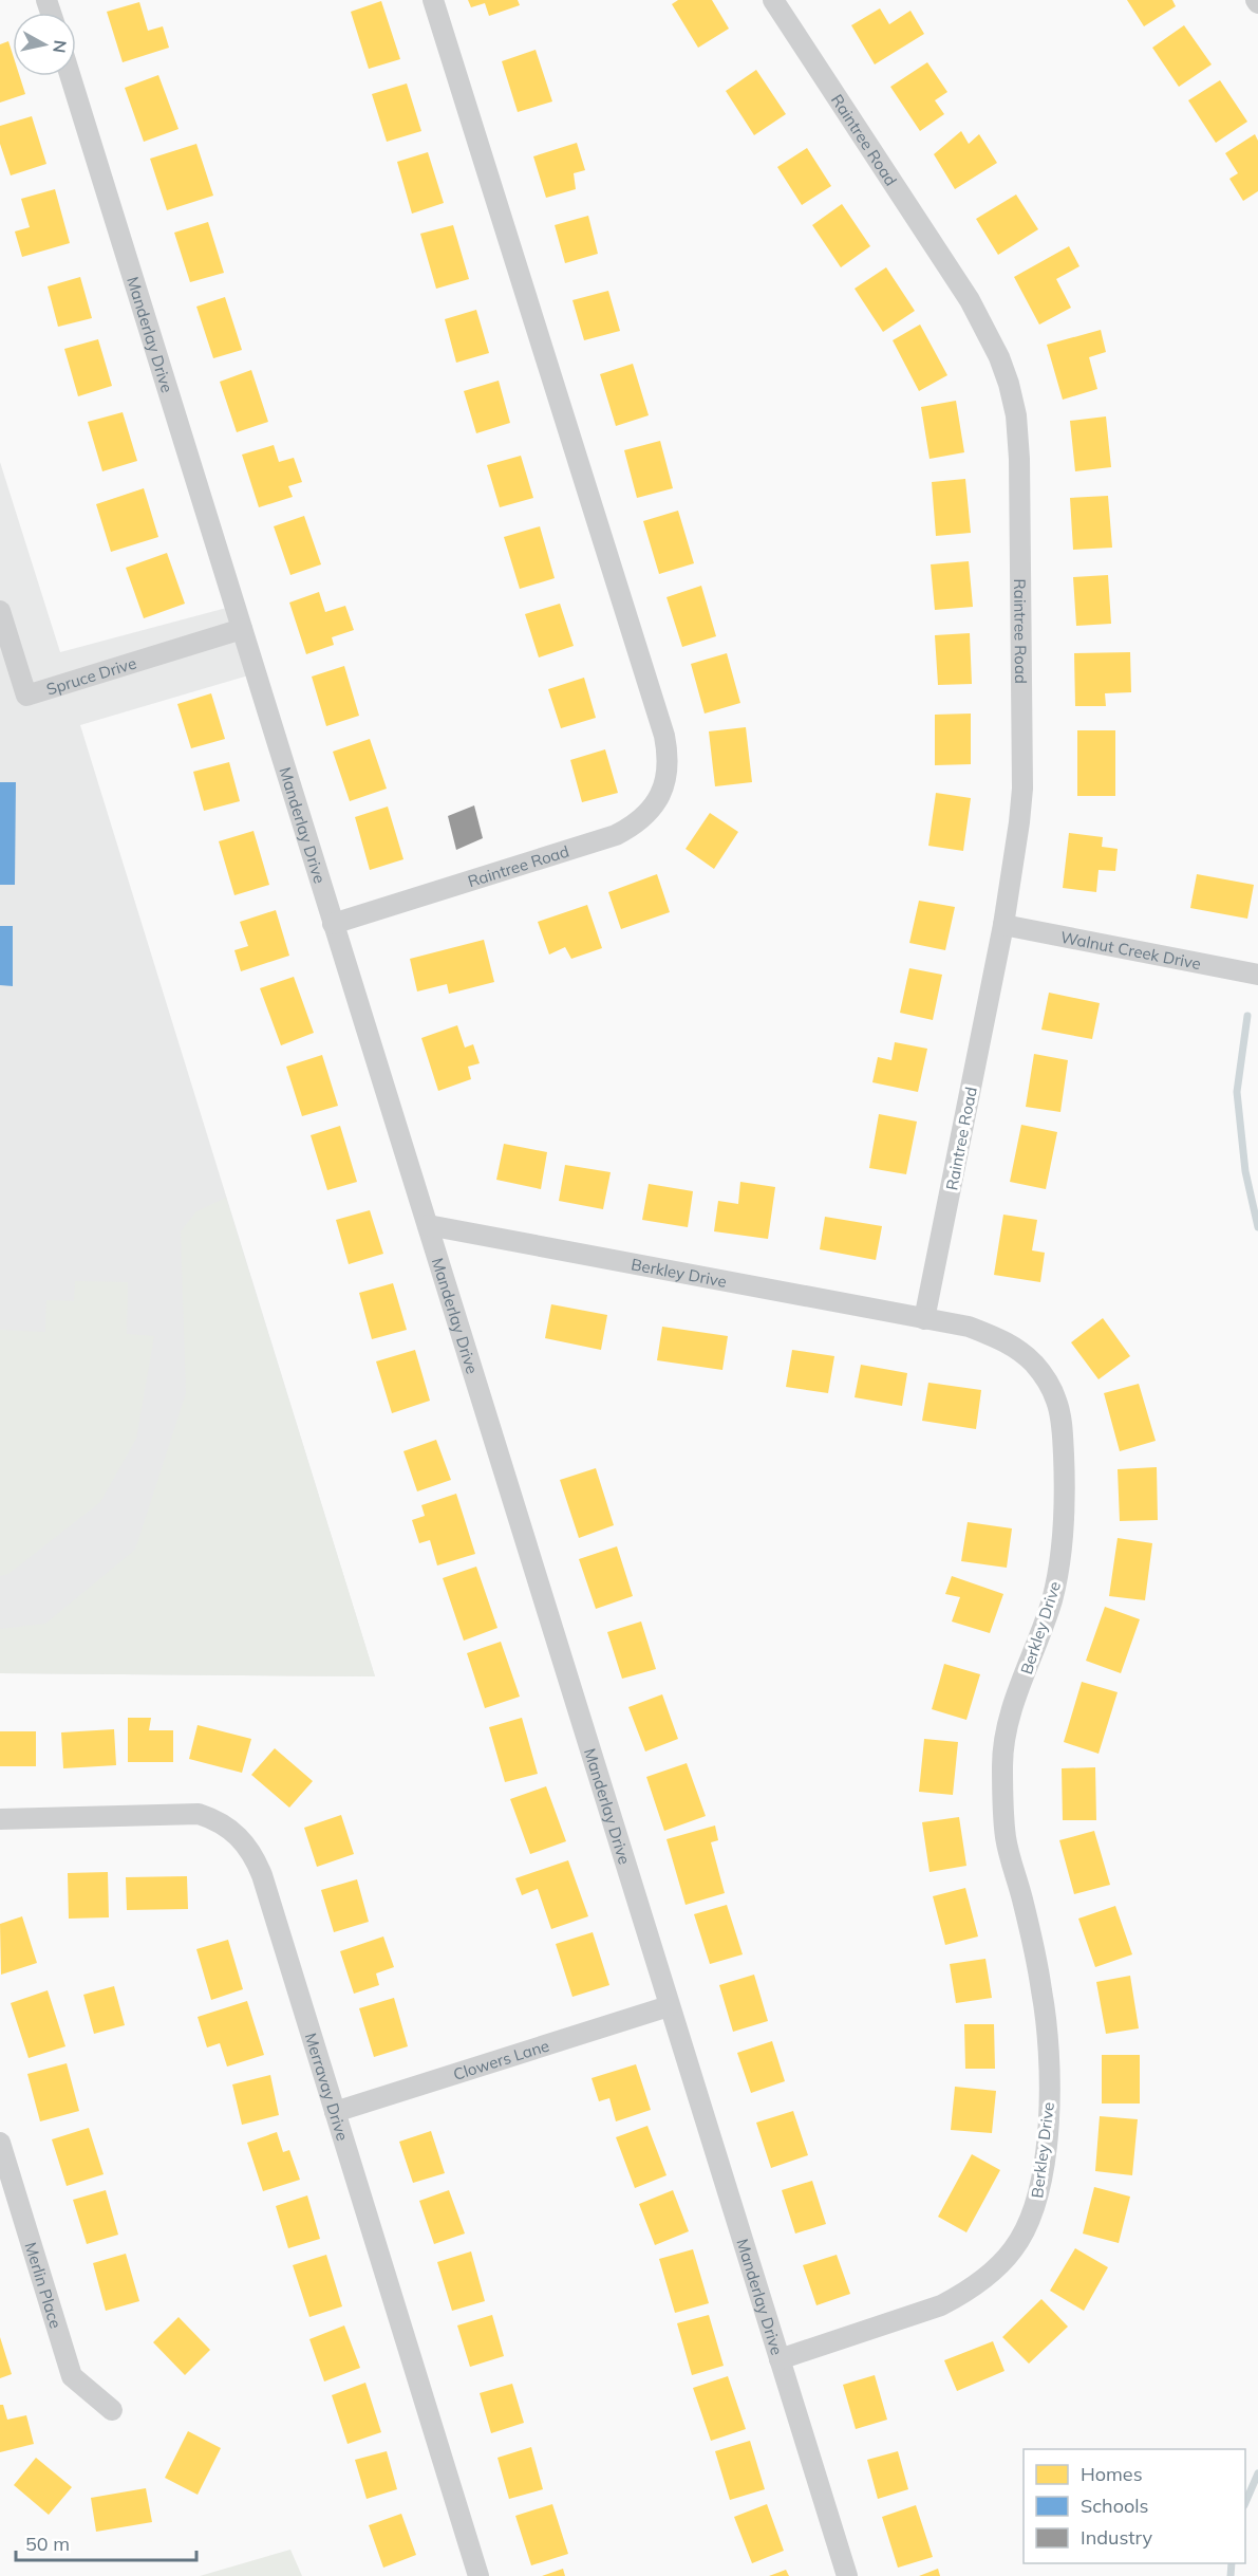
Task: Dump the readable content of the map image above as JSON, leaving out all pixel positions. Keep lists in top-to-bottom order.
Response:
{
  "streets": {
    "street": [
      "Raintree Road",
      "Manderlay Drive",
      "Spruce Drive",
      "Walnut Creek Drive",
      "Berkley Drive",
      "Clowers Lane",
      "Merravay Drive",
      "Merlin Place"
    ]
  },
  "crossings": [
    ["Raintree Road", "Manderlay Drive"],
    ["Raintree Road", "Walnut Creek Drive"],
    ["Raintree Road", "Berkley Drive"],
    ["Manderlay Drive", "Spruce Drive"],
    ["Manderlay Drive", "Berkley Drive"],
    ["Manderlay Drive", "Clowers Lane"],
    ["Clowers Lane", "Merravay Drive"]
  ],
  "legend": ["Homes", "Schools", "Industry"],
  "scale_bar": "50 m",
  "north": "right"
}
